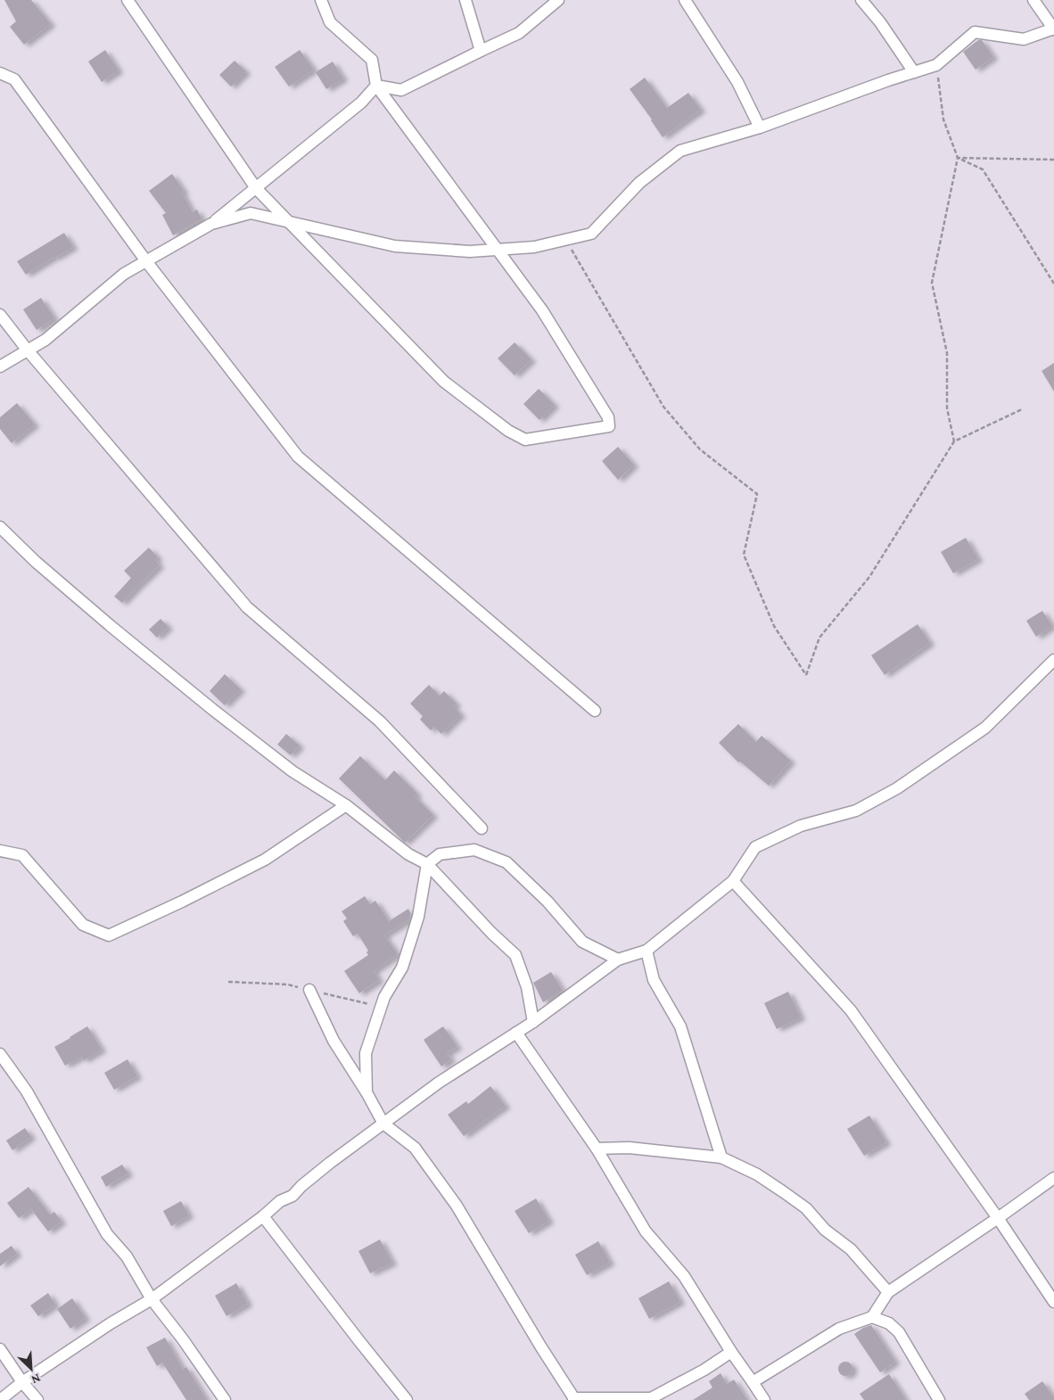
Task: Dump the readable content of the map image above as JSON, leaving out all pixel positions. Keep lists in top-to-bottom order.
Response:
{
  "north": "bottom right"
}
